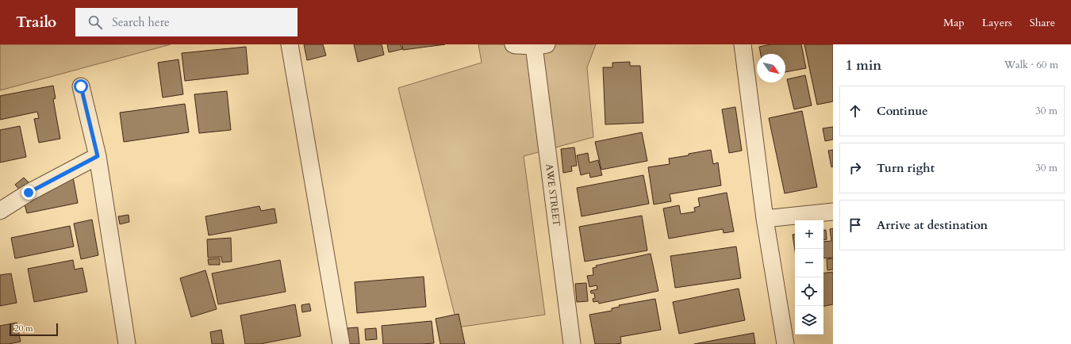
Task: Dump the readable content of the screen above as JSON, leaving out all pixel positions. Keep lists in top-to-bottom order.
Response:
{
  "streets": {
    "street": ["AWE STREET"]
  },
  "scale_bar": "20 m",
  "north": "bottom right",
  "page": {
    "header": "Trailo",
    "search": "Search here",
    "nav": ["Map", "Layers", "Share"],
    "heading": ["1 min", "Walk · 60 m"],
    "list": [
      ["Continue", "30 m"],
      ["Turn right", "30 m"],
      "Arrive at destination"
    ],
    "map_buttons": ["+", "−"],
    "scale": "20 m"
  }
}
